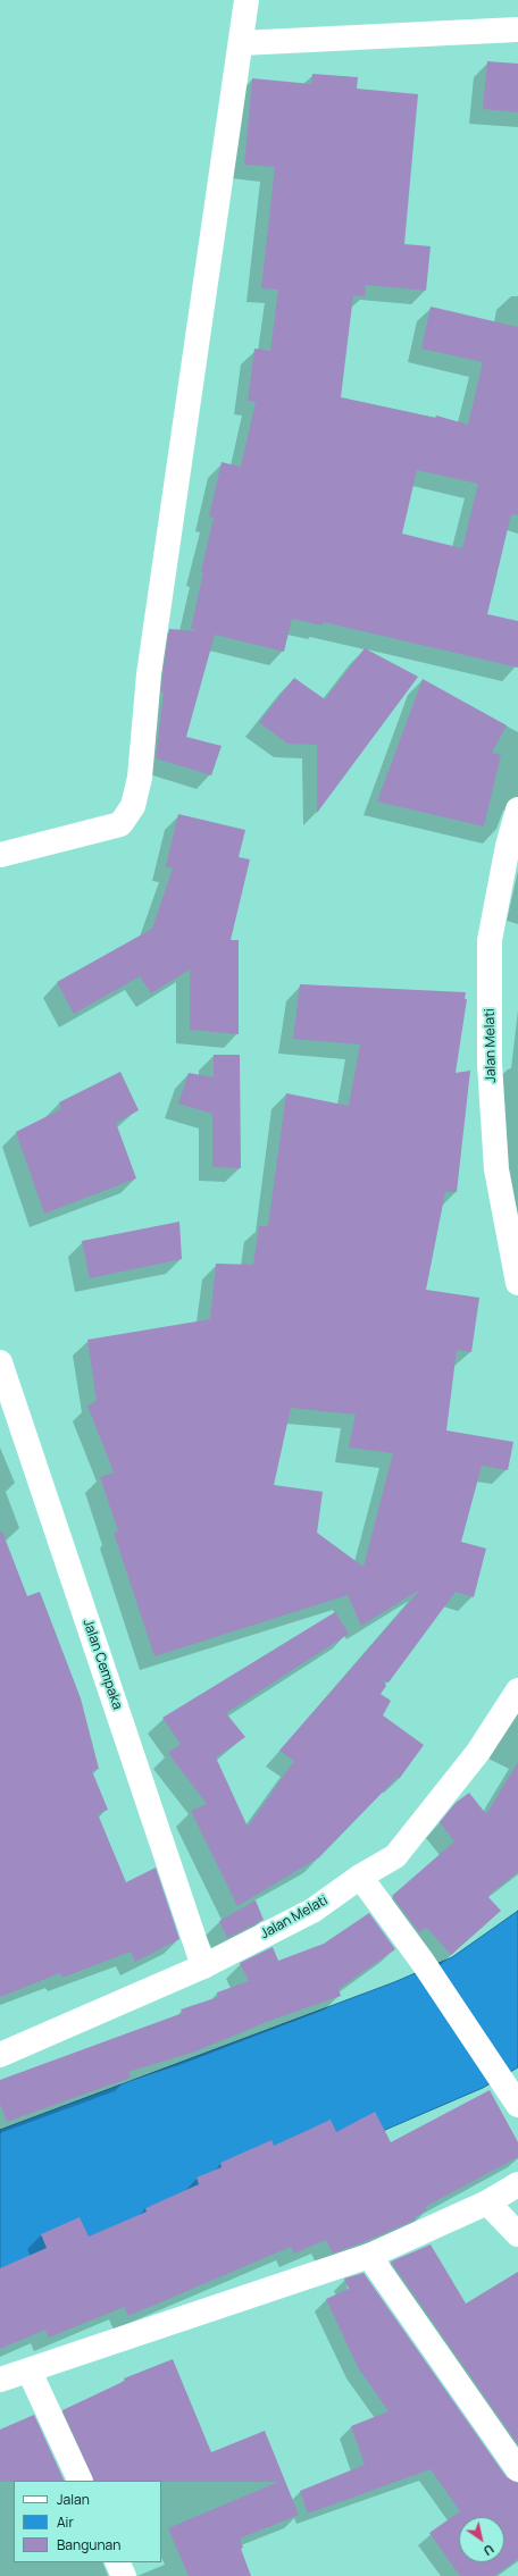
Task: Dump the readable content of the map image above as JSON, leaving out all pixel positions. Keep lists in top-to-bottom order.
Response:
{
  "streets": {
    "street": ["Jalan Melati", "Jalan Cempaka"]
  },
  "crossings": [
    ["Jalan Melati", "Jalan Cempaka"]
  ],
  "legend": ["Jalan", "Air", "Bangunan"],
  "north": "bottom right"
}
